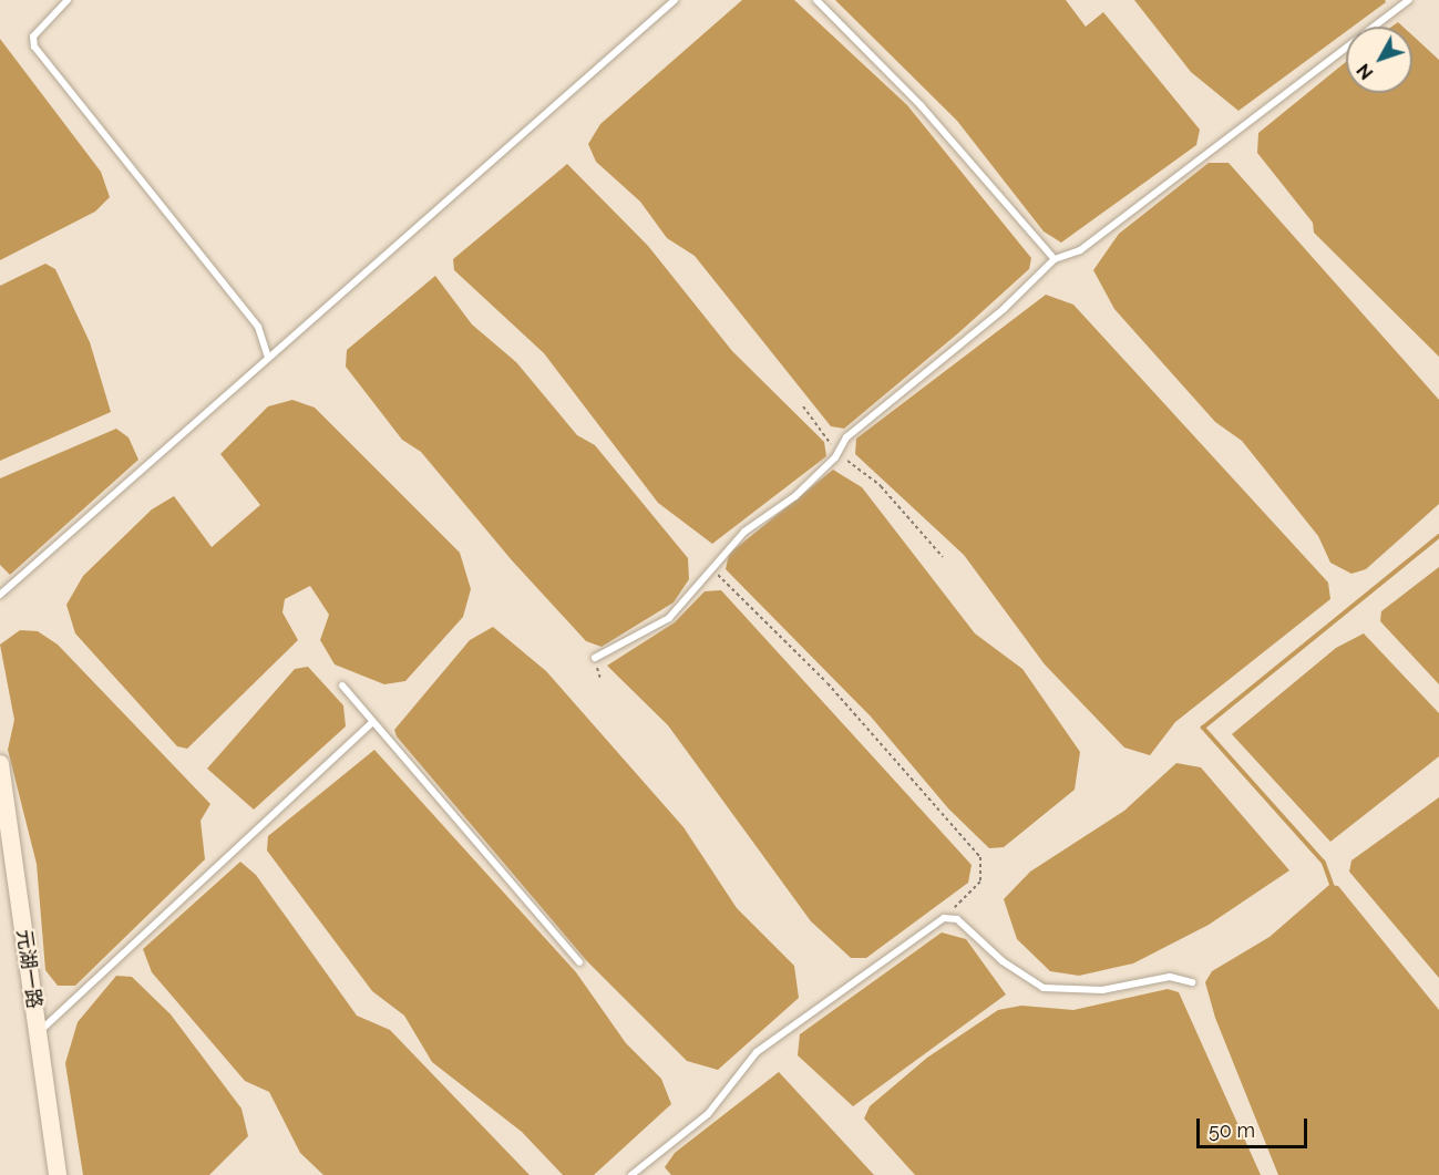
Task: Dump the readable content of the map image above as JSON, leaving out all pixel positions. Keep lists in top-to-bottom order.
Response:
{
  "streets": {
    "main road": ["元湖一路"]
  },
  "scale_bar": "50 m",
  "north": "bottom left"
}
